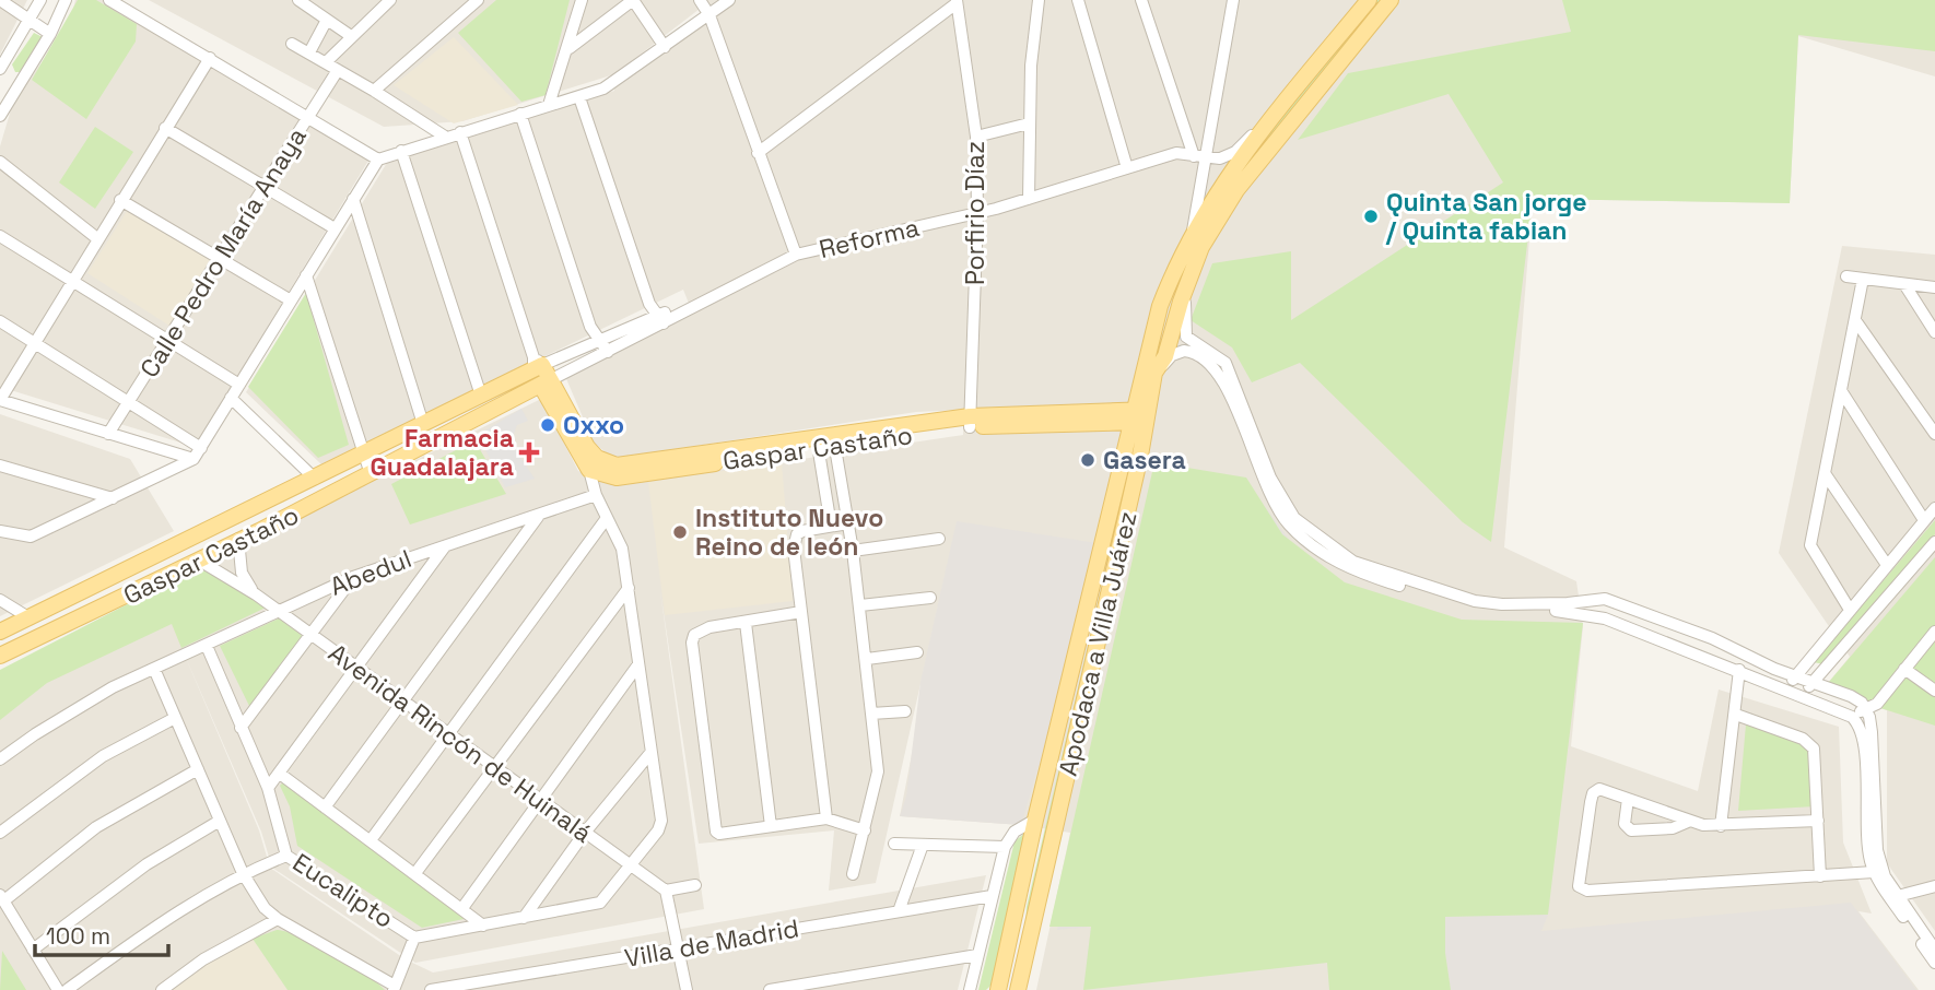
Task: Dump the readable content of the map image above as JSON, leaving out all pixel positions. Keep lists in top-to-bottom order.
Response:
{
  "streets": {
    "main road": ["Gaspar Castaño", "Apodaca a Villa Juárez"],
    "street": [
      "Porfirio Díaz",
      "Reforma",
      "Calle Pedro María Anaya",
      "Abedul",
      "Avenida Rincón de Huinalá",
      "Eucalipto",
      "Villa de Madrid"
    ]
  },
  "crossings": [
    ["Porfirio Díaz", "Reforma"],
    ["Porfirio Díaz", "Gaspar Castaño"],
    ["Reforma", "Apodaca a Villa Juárez"],
    ["Gaspar Castaño", "Apodaca a Villa Juárez"],
    ["Gaspar Castaño", "Avenida Rincón de Huinalá"],
    ["Gaspar Castaño", "Eucalipto"],
    ["Abedul", "Avenida Rincón de Huinalá"],
    ["Abedul", "Eucalipto"],
    ["Avenida Rincón de Huinalá", "Eucalipto"]
  ],
  "places": {
    "other": [
      "Quinta San jorge / Quinta fabian",
      "Oxxo",
      "Gasera",
      "Instituto Nuevo Reino de león"
    ],
    "health": ["Farmacia Guadalajara"]
  },
  "scale_bar": "100 m"
}
